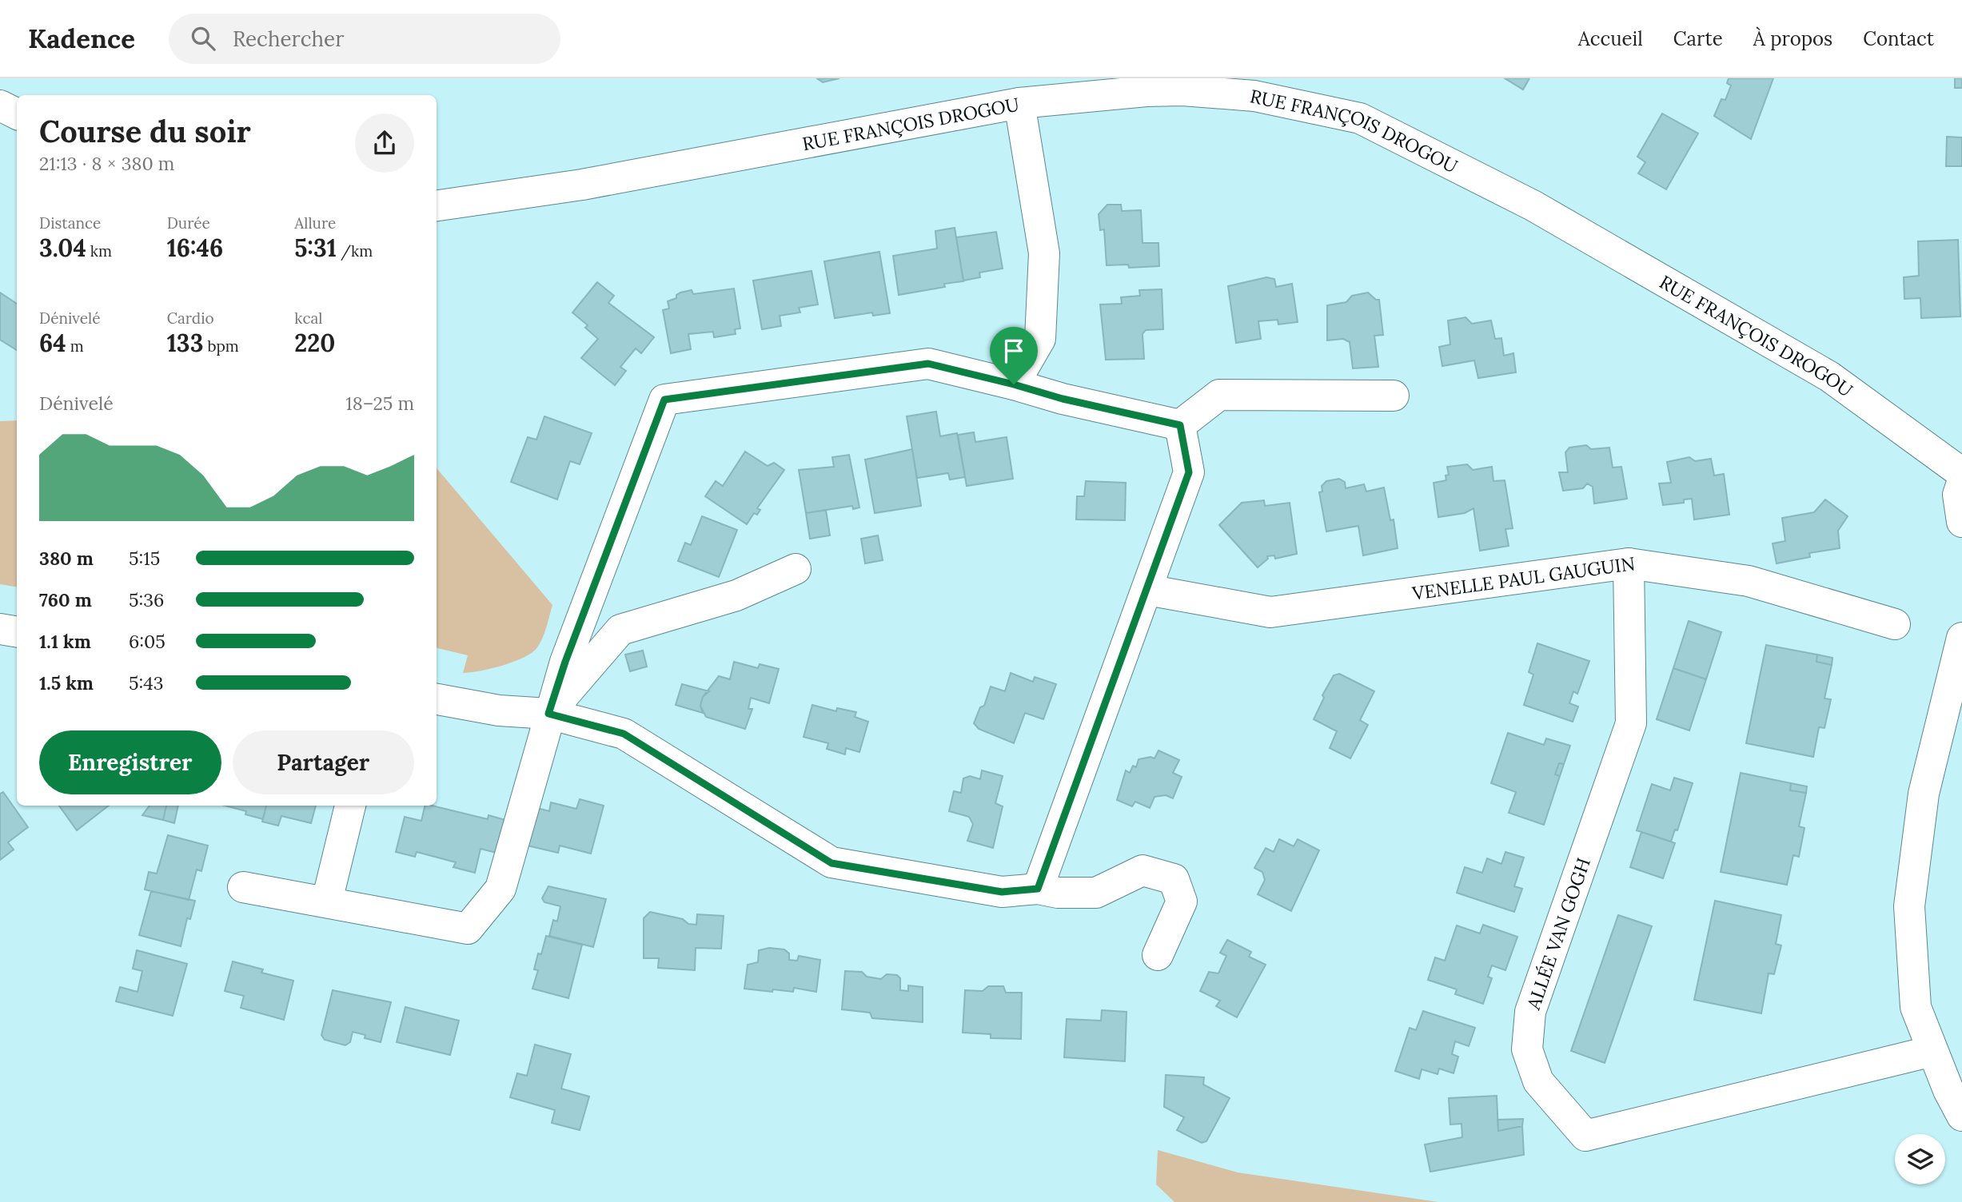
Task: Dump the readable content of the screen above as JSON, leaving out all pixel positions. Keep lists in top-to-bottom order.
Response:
{
  "streets": {
    "street": ["RUE FRANÇOIS DROGOU", "VENELLE PAUL GAUGUIN", "ALLÉE VAN GOGH"]
  },
  "crossings": [
    ["VENELLE PAUL GAUGUIN", "ALLÉE VAN GOGH"]
  ],
  "page": {
    "header": "Kadence",
    "search": "Rechercher",
    "nav": [
      "Accueil",
      "Carte",
      "À propos",
      "Contact"
    ],
    "heading": ["Course du soir", "21:13 · 8 × 380 m"],
    "stats": [
      ["Distance", "3.04 km"],
      ["Durée", "16:46"],
      ["Allure", "5:31 /km"],
      ["Dénivelé", "64 m"],
      ["Cardio", "133 bpm"],
      ["kcal", "220"]
    ],
    "chart": ["Dénivelé", "18–25 m"],
    "list": [
      {
        "name": "380 m",
        "note": "5:15"
      },
      {
        "name": "760 m",
        "note": "5:36"
      },
      {
        "name": "1.1 km",
        "note": "6:05"
      },
      {
        "name": "1.5 km",
        "note": "5:43"
      }
    ],
    "buttons": ["Enregistrer", "Partager"]
  }
}
